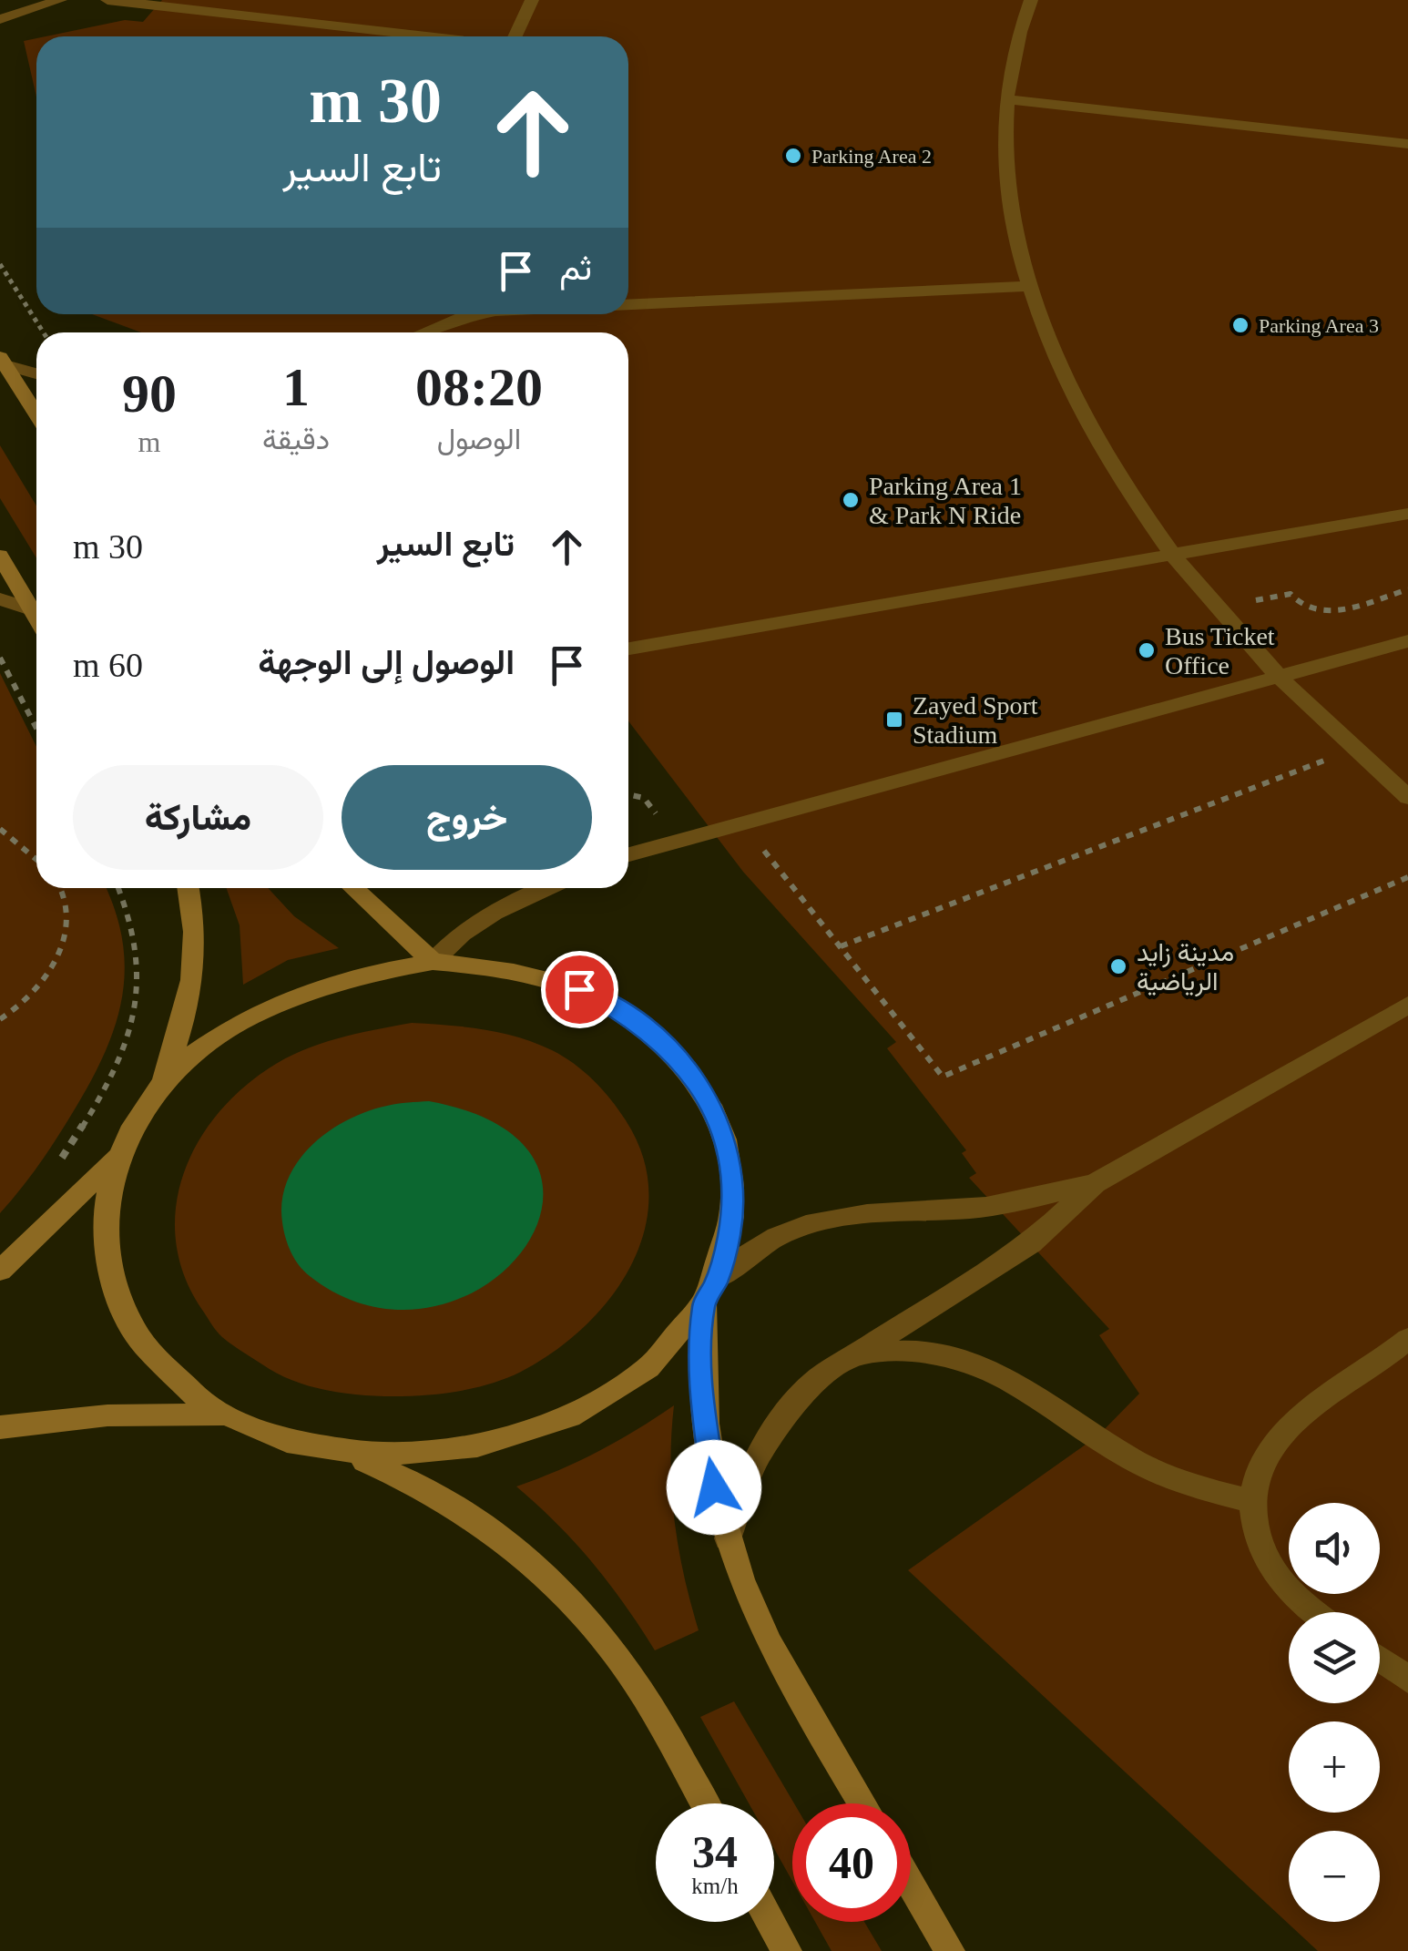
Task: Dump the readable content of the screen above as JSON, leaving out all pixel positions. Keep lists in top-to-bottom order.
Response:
{
  "places": {
    "other": [
      "Parking Area 2",
      "Parking Area 3",
      "Parking Area 1 & Park N Ride",
      "Bus Ticket Office",
      "مدينة زايد الرياضية"
    ],
    "transit": ["Zayed Sport Stadium"]
  },
  "page": {
    "turn": ["30 m", "تابع السير"],
    "then": "ثم",
    "eta": [
      "08:20",
      "الوصول",
      "1",
      "دقيقة",
      "90",
      "m"
    ],
    "list": [
      {
        "name": "تابع السير",
        "value": "30 m"
      },
      {
        "name": "الوصول إلى الوجهة",
        "value": "60 m"
      }
    ],
    "buttons": ["خروج", "مشاركة"],
    "map_buttons": ["+", "−"],
    "speed": "34 km/h",
    "limit": "40"
  }
}
